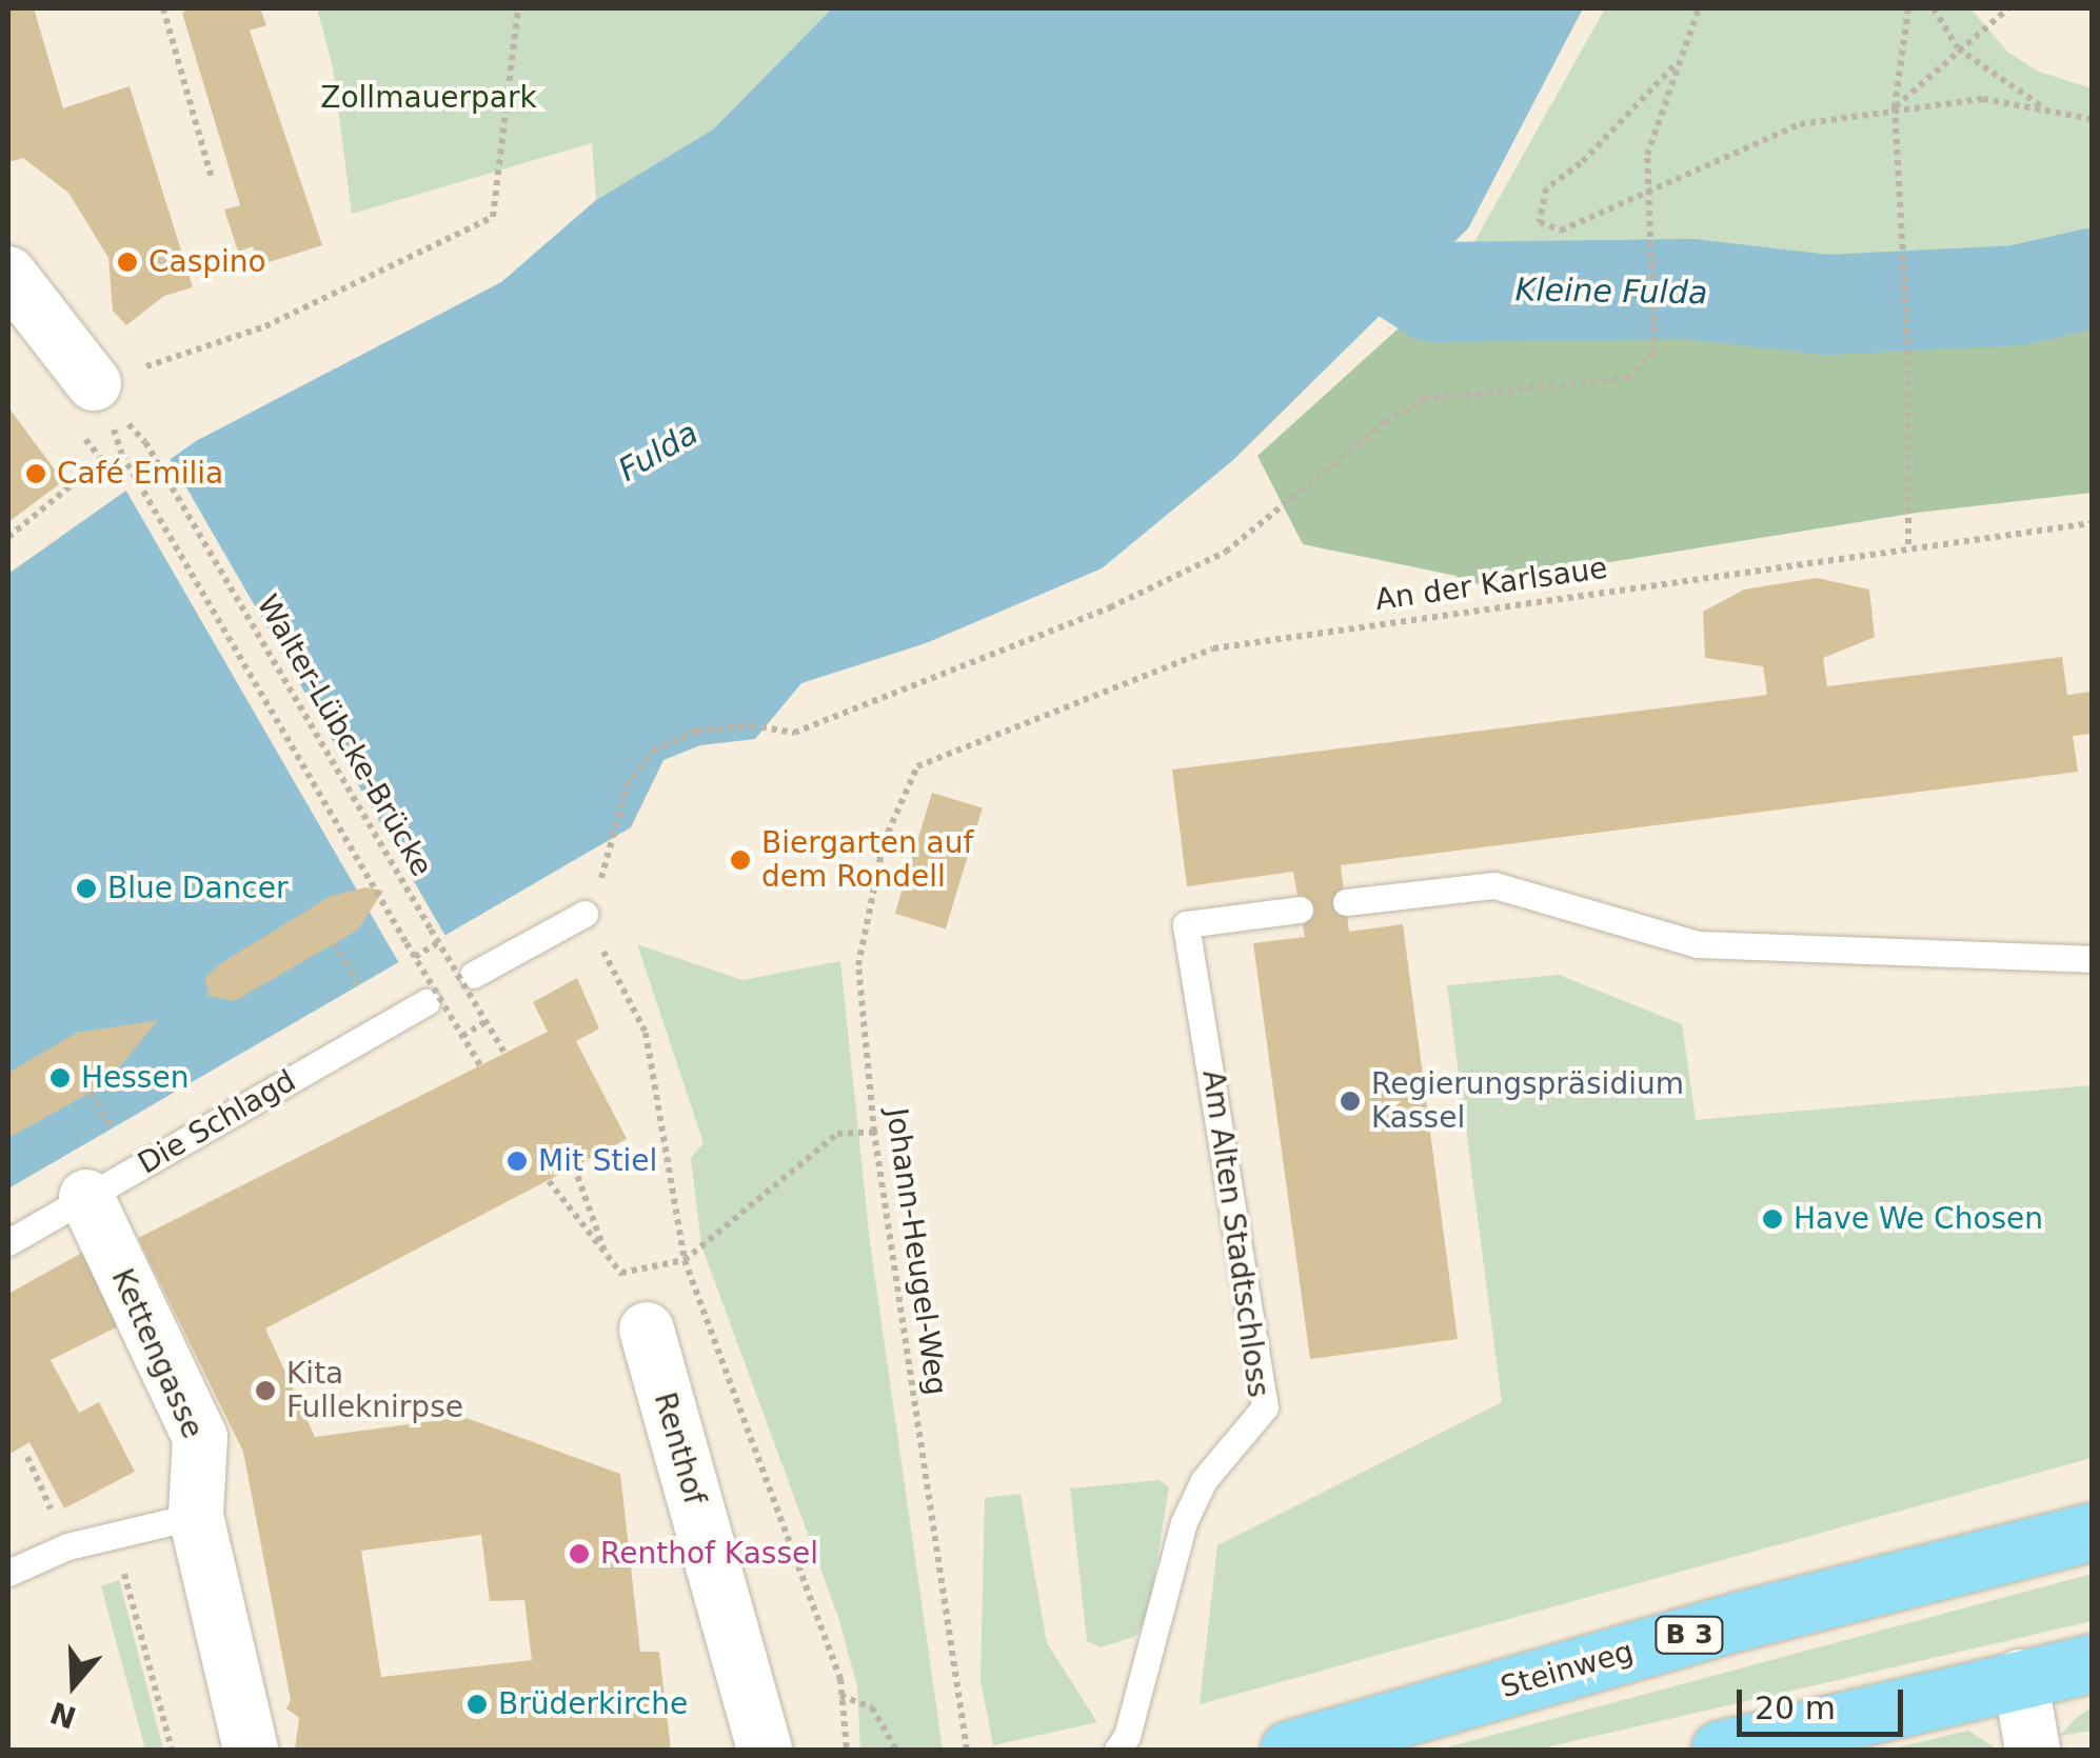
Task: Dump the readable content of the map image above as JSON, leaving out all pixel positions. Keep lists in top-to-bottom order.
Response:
{
  "streets": {
    "main road": ["B 3", "Steinweg"],
    "street": ["Kettengasse", "Renthof"],
    "lane": ["Die Schlagd", "Am Alten Stadtschloss"],
    "path": ["An der Karlsaue", "Walter-Lübcke-Brücke", "Johann-Heugel-Weg"]
  },
  "crossings": [
    ["An der Karlsaue", "Johann-Heugel-Weg"],
    ["Die Schlagd", "Kettengasse"]
  ],
  "water": ["Kleine Fulda", "Fulda"],
  "parks": ["Zollmauerpark"],
  "places": [
    "Caspino",
    "Café Emilia",
    "Biergarten auf dem Rondell",
    "Blue Dancer",
    "Hessen",
    "Regierungspräsidium Kassel",
    "Mit Stiel",
    "Have We Chosen",
    "Kita Fulleknirpse",
    "Renthof Kassel",
    "Brüderkirche"
  ],
  "scale_bar": "20 m",
  "north": "bottom"
}
